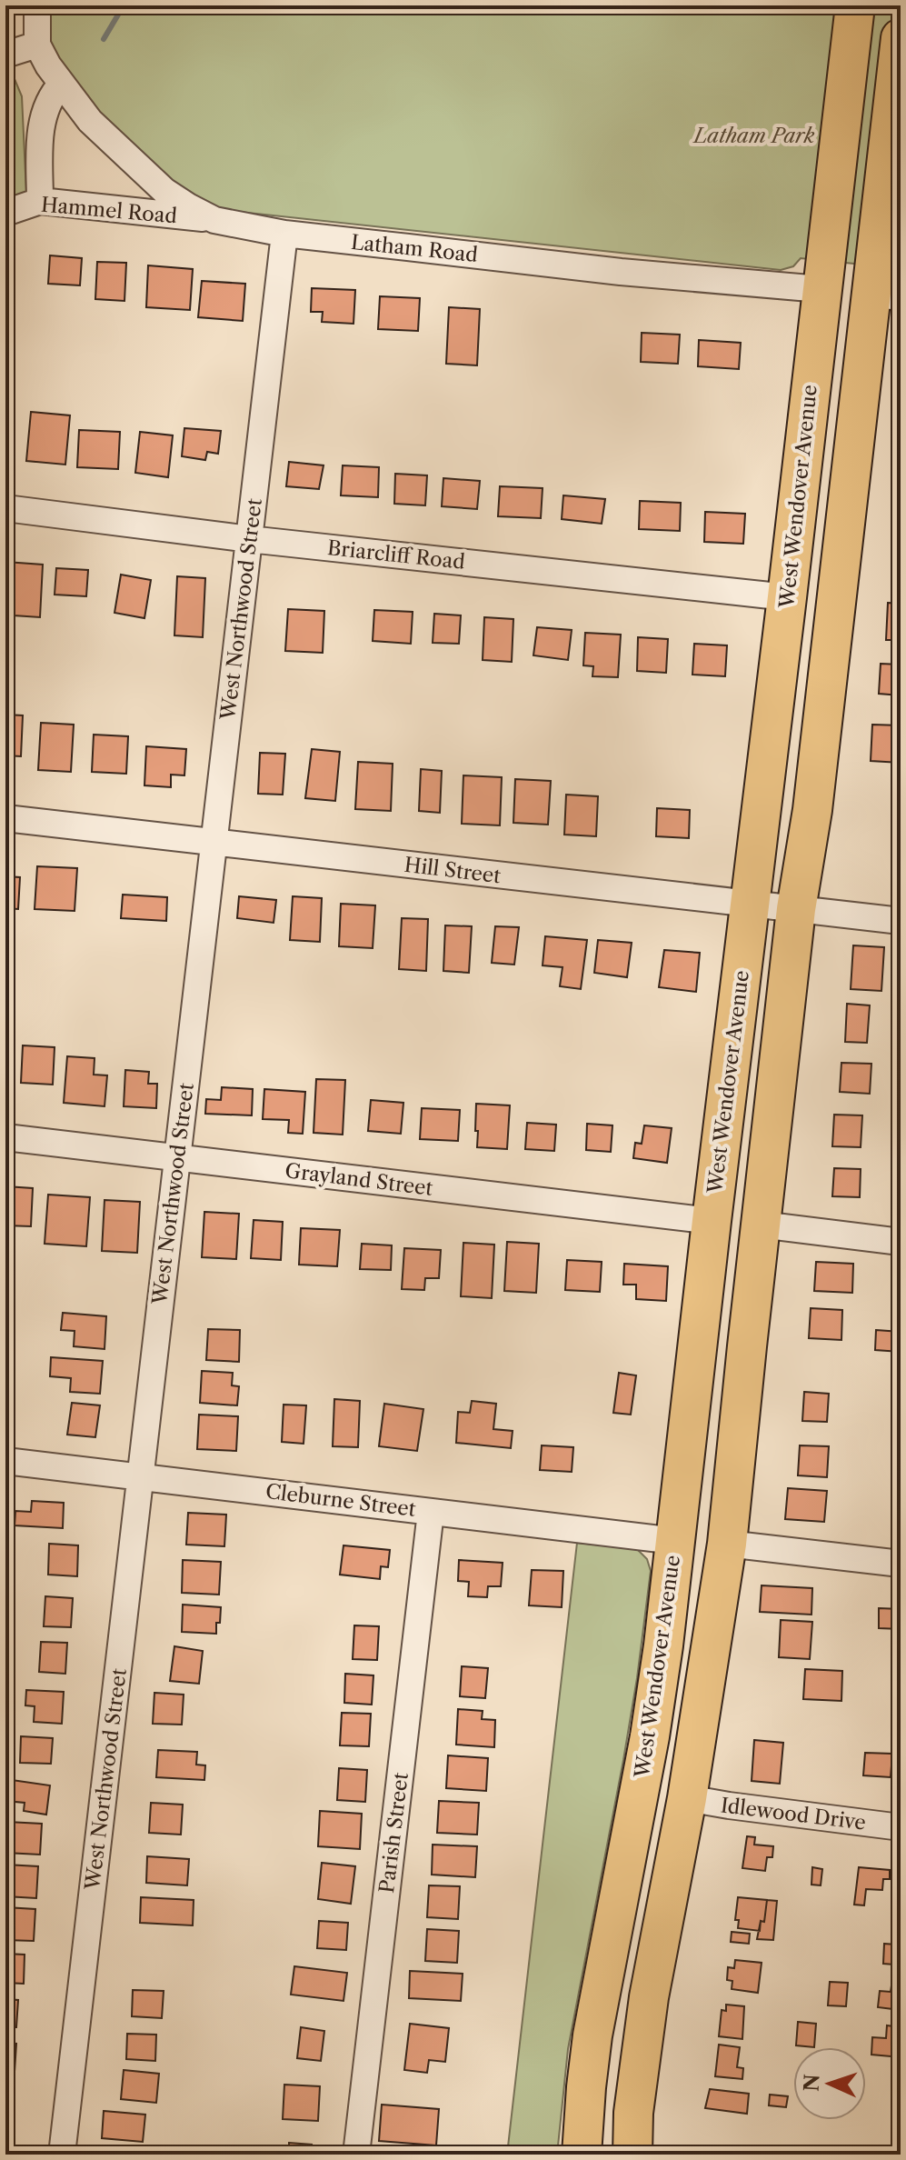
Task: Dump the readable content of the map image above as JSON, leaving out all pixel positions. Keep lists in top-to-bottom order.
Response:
{
  "streets": {
    "highway": ["West Wendover Avenue"],
    "street": [
      "Hammel Road",
      "Latham Road",
      "Briarcliff Road",
      "West Northwood Street",
      "Hill Street",
      "Grayland Street",
      "Cleburne Street",
      "Idlewood Drive",
      "Parish Street"
    ]
  },
  "crossings": [
    ["Hammel Road", "Latham Road"],
    ["Latham Road", "West Wendover Avenue"],
    ["Latham Road", "West Northwood Street"],
    ["West Wendover Avenue", "Briarcliff Road"],
    ["West Wendover Avenue", "Hill Street"],
    ["West Wendover Avenue", "Grayland Street"],
    ["West Wendover Avenue", "Cleburne Street"],
    ["Briarcliff Road", "West Northwood Street"],
    ["West Northwood Street", "Hill Street"],
    ["West Northwood Street", "Grayland Street"],
    ["West Northwood Street", "Cleburne Street"],
    ["Cleburne Street", "Parish Street"]
  ],
  "parks": ["Latham Park"],
  "north": "left"
}
